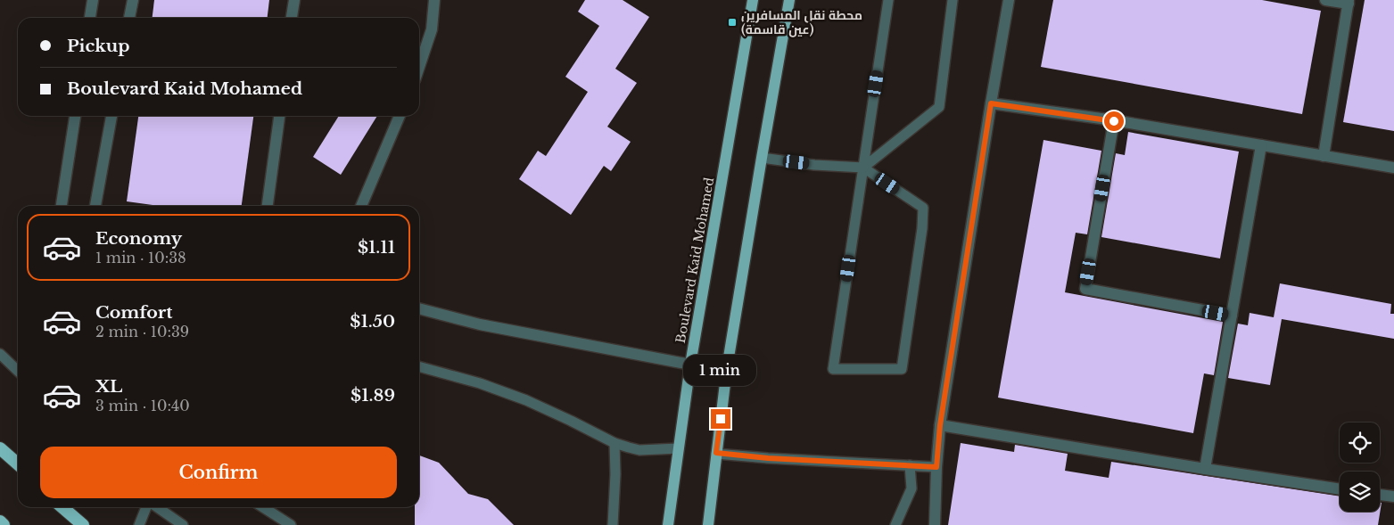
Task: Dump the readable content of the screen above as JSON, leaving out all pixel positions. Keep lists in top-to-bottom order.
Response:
{
  "streets": {
    "main road": ["Boulevard Kaid Mohamed"]
  },
  "places": {
    "transit": ["محطة نقل المسافرين (عين قاسمة)"]
  },
  "page": {
    "banner": ["Pickup", "Boulevard Kaid Mohamed"],
    "list": [
      {
        "name": "Economy",
        "note": "1 min · 10:38",
        "value": "$1.11"
      },
      {
        "name": "Comfort",
        "note": "2 min · 10:39",
        "value": "$1.50"
      },
      {
        "name": "XL",
        "note": "3 min · 10:40",
        "value": "$1.89"
      }
    ],
    "bubble": "1 min",
    "buttons": "Confirm"
  }
}
